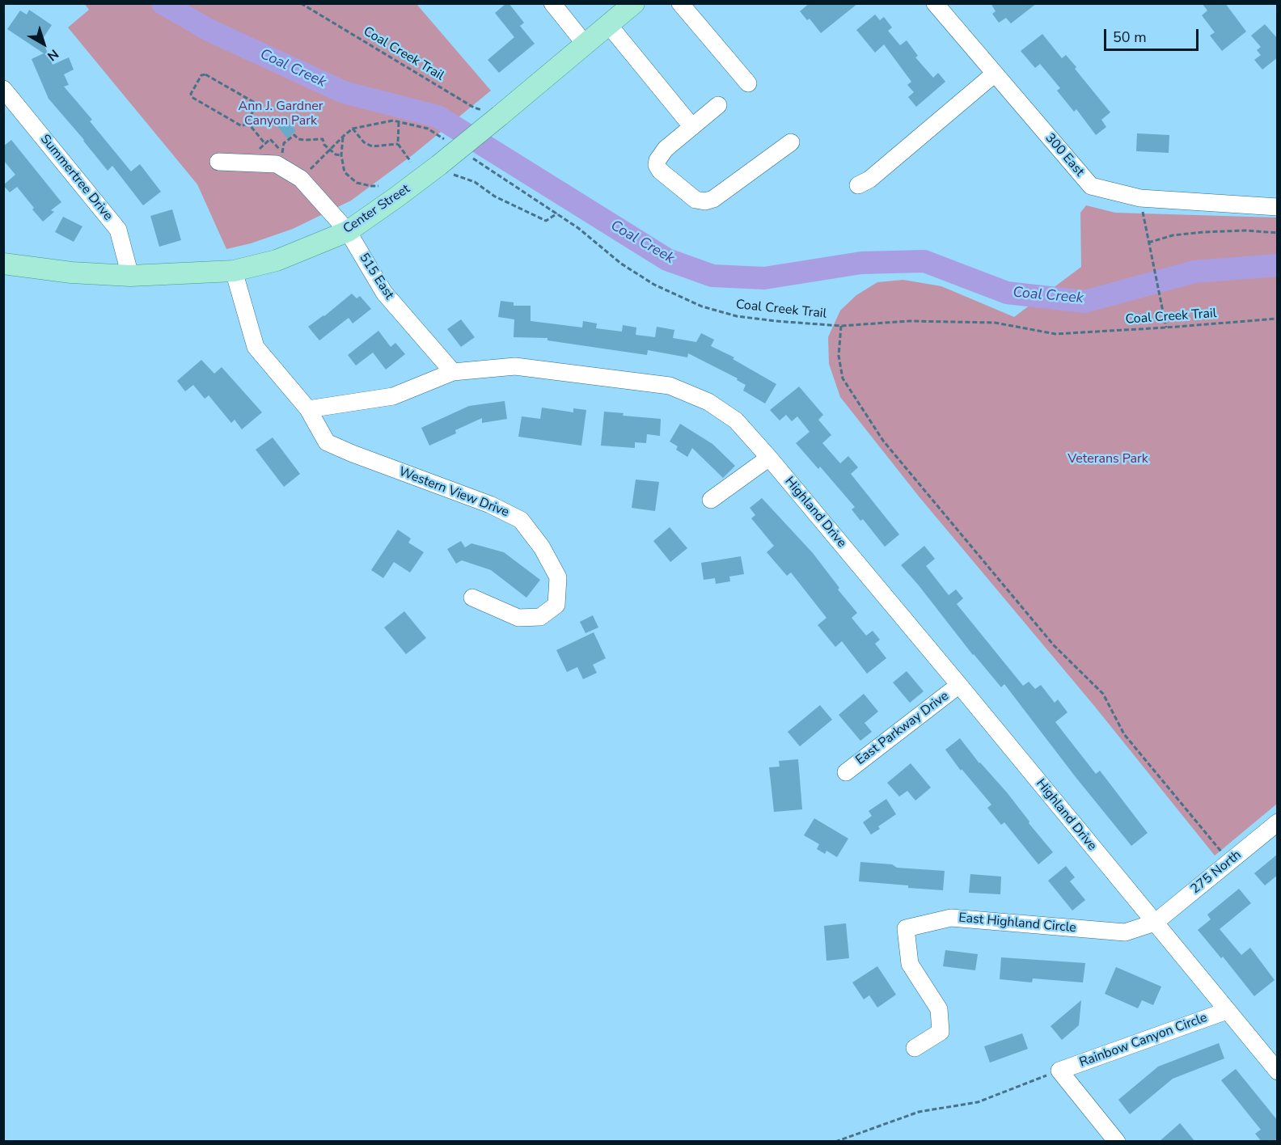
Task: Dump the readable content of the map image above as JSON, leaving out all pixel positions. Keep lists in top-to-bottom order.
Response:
{
  "streets": {
    "main road": ["Center Street"],
    "street": [
      "300 East",
      "Summertree Drive",
      "515 East",
      "Western View Drive",
      "Highland Drive",
      "East Parkway Drive",
      "275 North",
      "East Highland Circle",
      "Rainbow Canyon Circle"
    ],
    "path": ["Coal Creek Trail"]
  },
  "crossings": [
    ["Coal Creek Trail", "Center Street"],
    ["Summertree Drive", "Center Street"],
    ["Center Street", "515 East"],
    ["515 East", "Highland Drive"],
    ["Western View Drive", "Highland Drive"],
    ["Highland Drive", "East Parkway Drive"],
    ["Highland Drive", "275 North"],
    ["Highland Drive", "East Highland Circle"],
    ["Highland Drive", "Rainbow Canyon Circle"],
    ["275 North", "East Highland Circle"]
  ],
  "water": ["Coal Creek"],
  "parks": ["Ann J. Gardner Canyon Park", "Veterans Park"],
  "scale_bar": "50 m",
  "north": "bottom right"
}
